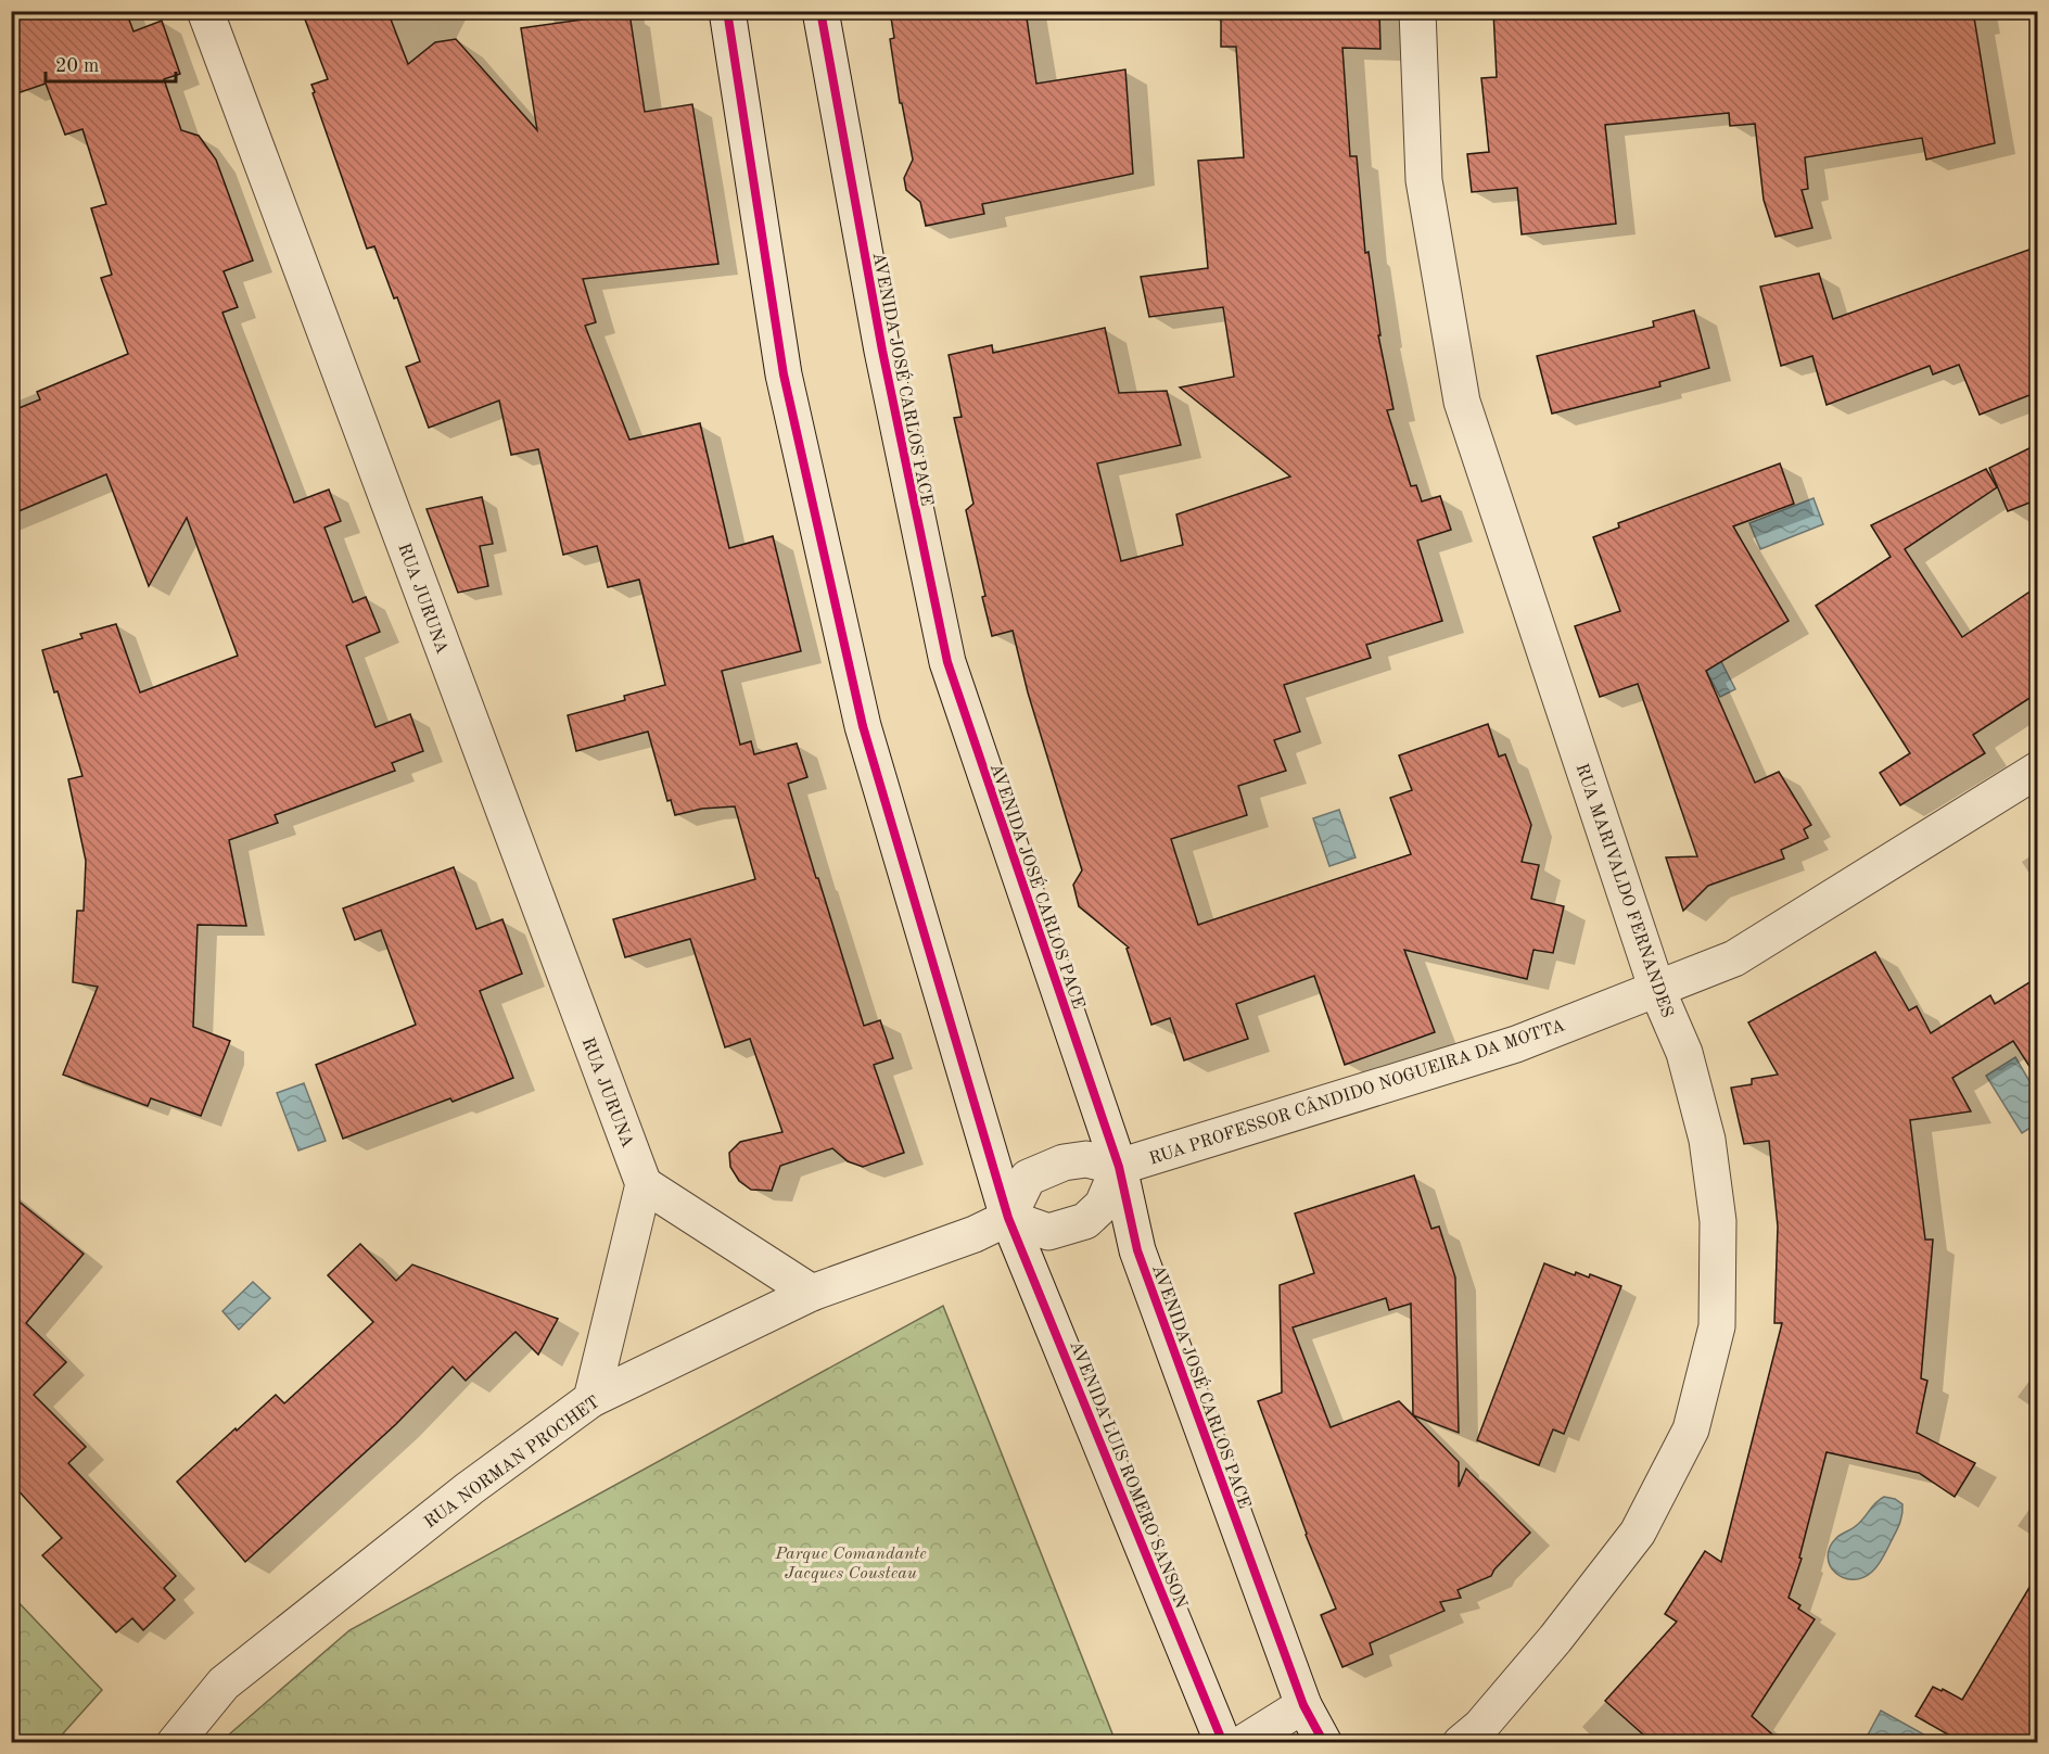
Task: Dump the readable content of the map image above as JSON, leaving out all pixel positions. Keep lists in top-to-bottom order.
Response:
{
  "streets": {
    "street": [
      "AVENIDA JOSÉ CARLOS PACE",
      "RUA JURUNA",
      "RUA MARIVALDO FERNANDES",
      "RUA PROFESSOR CÂNDIDO NOGUEIRA DA MOTTA",
      "RUA NORMAN PROCHET",
      "AVENIDA LUIS ROMERO SANSON"
    ]
  },
  "crossings": [
    ["AVENIDA JOSÉ CARLOS PACE", "RUA PROFESSOR CÂNDIDO NOGUEIRA DA MOTTA"],
    ["RUA MARIVALDO FERNANDES", "RUA PROFESSOR CÂNDIDO NOGUEIRA DA MOTTA"],
    ["RUA NORMAN PROCHET", "AVENIDA LUIS ROMERO SANSON"]
  ],
  "parks": ["Parque Comandante Jacques Cousteau"],
  "scale_bar": "20 m"
}
